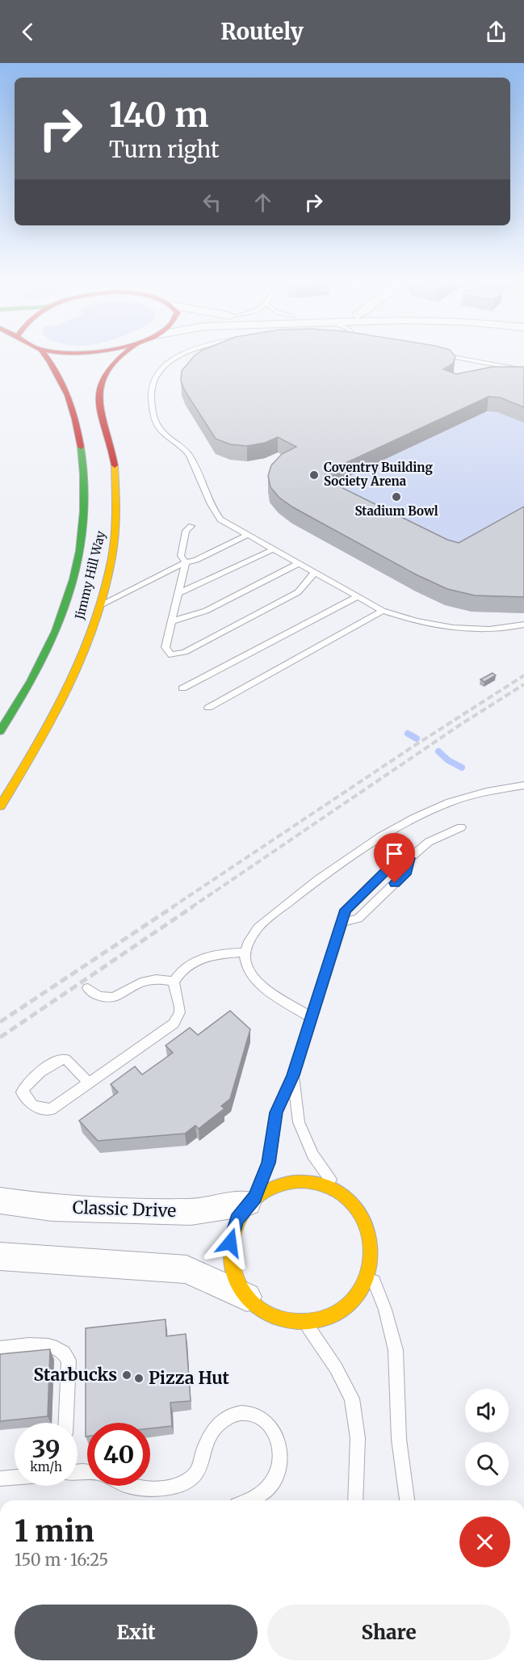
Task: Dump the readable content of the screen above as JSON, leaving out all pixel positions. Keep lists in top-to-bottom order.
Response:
{
  "streets": {
    "main road": ["Jimmy Hill Way"],
    "street": ["Classic Drive"]
  },
  "places": [
    "Coventry Building Society Arena",
    "Stadium Bowl",
    "Starbucks",
    "Pizza Hut"
  ],
  "page": {
    "header": "Routely",
    "turn": ["140 m", "Turn right"],
    "speed": "39 km/h",
    "limit": "40",
    "heading": ["1 min", "150 m · 16:25"],
    "buttons": ["Exit", "Share"]
  }
}
